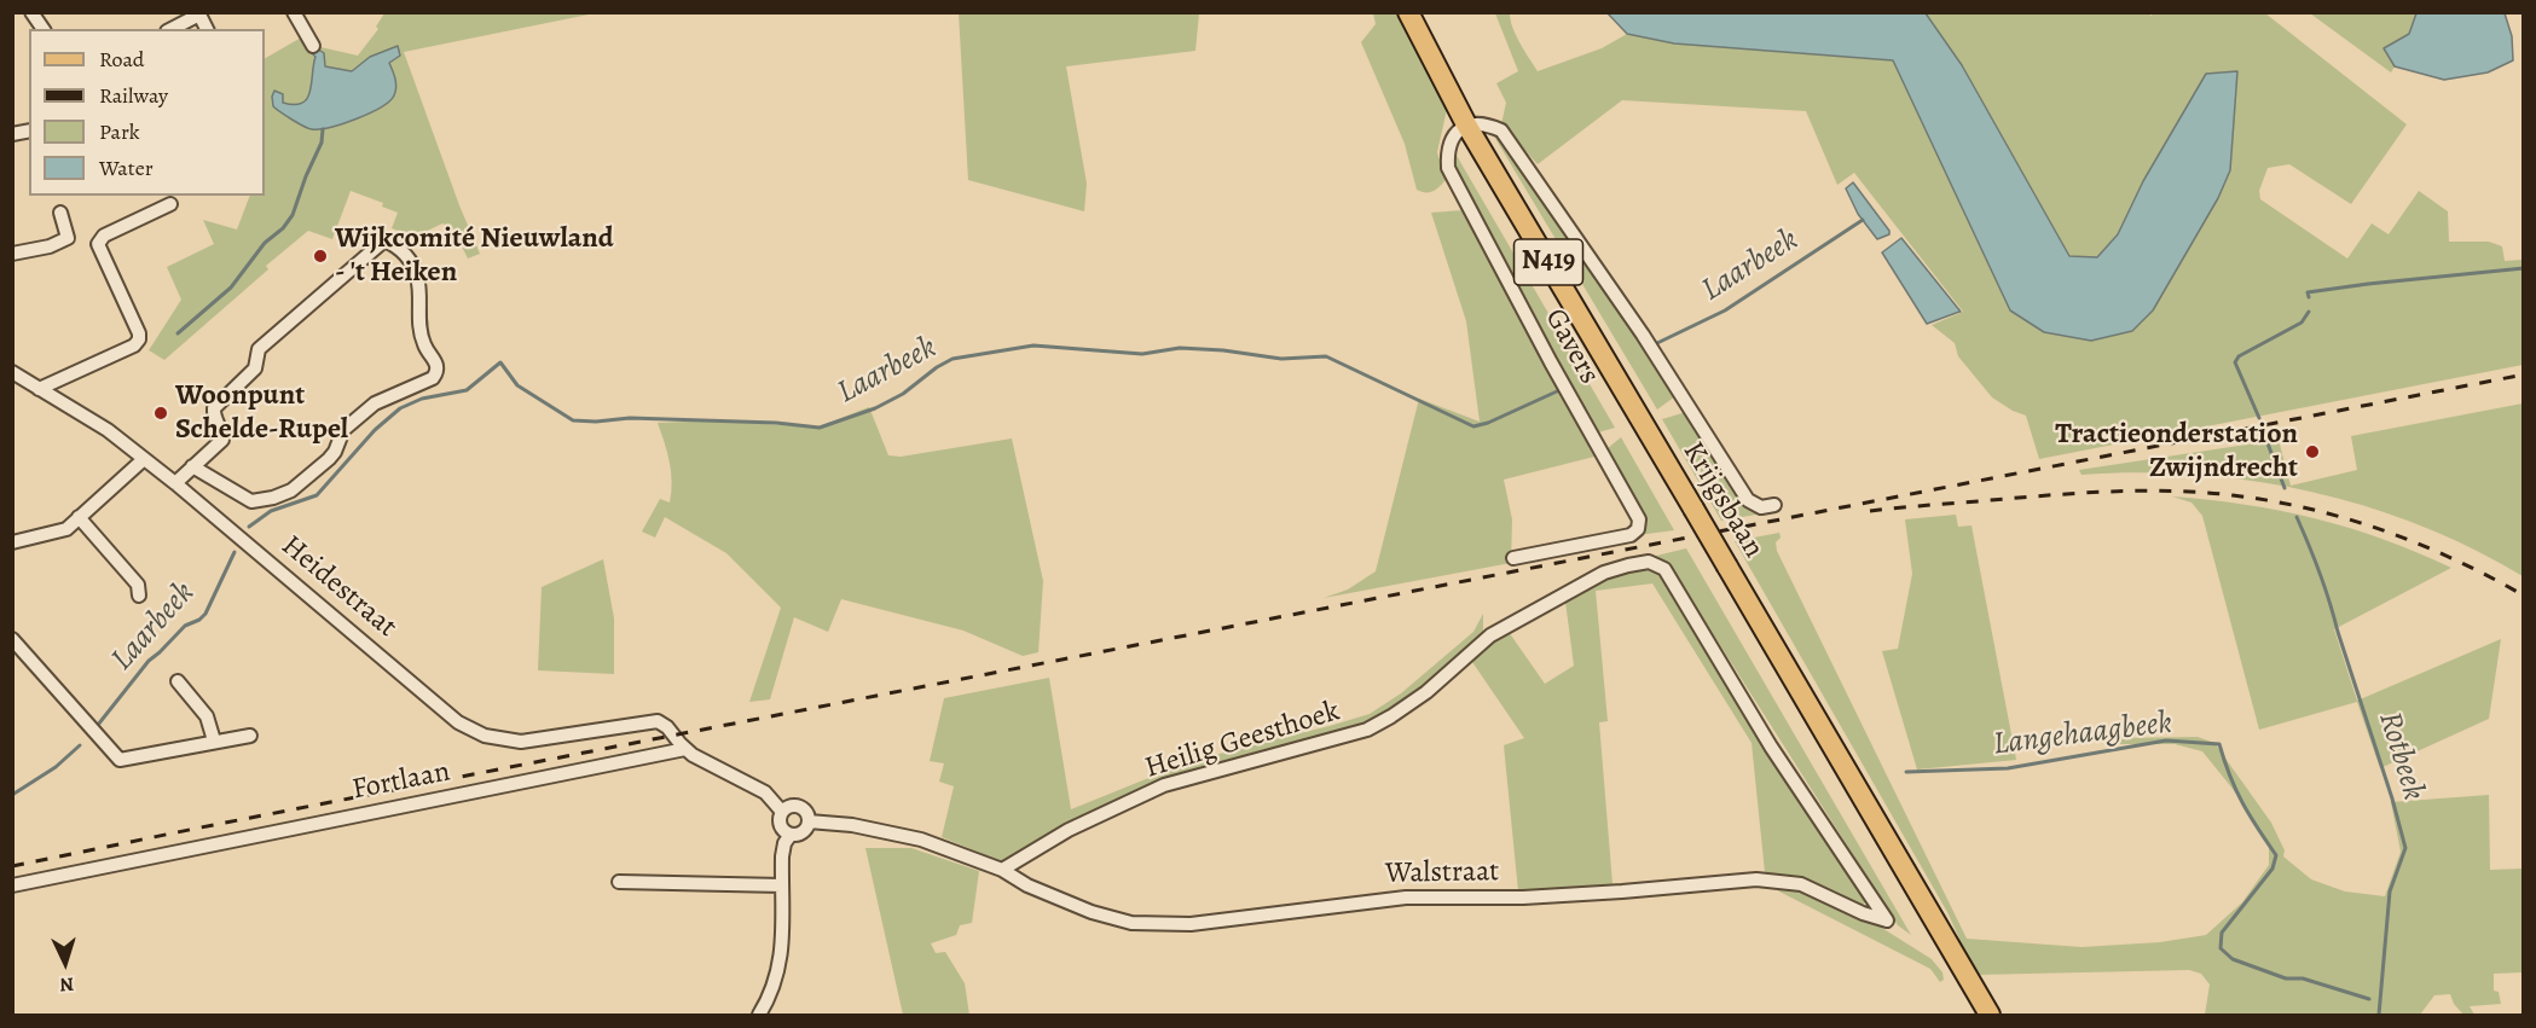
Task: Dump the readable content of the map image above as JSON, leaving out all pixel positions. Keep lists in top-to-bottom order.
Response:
{
  "streets": {
    "main road": ["N419", "Krijgsbaan"],
    "street": [
      "Gavers",
      "Heidestraat",
      "Heilig Geesthoek",
      "Fortlaan",
      "Walstraat"
    ]
  },
  "crossings": [
    ["Gavers", "Krijgsbaan"],
    ["Heidestraat", "Fortlaan"],
    ["Heilig Geesthoek", "Walstraat"]
  ],
  "water": ["Laarbeek", "Langehaagbeek", "Rotbeek"],
  "places": ["Wijkcomité Nieuwland - 't Heiken", "Woonpunt Schelde-Rupel", "Tractieonderstation Zwijndrecht"],
  "legend": [
    "Road",
    "Railway",
    "Park",
    "Water"
  ],
  "north": "bottom"
}
